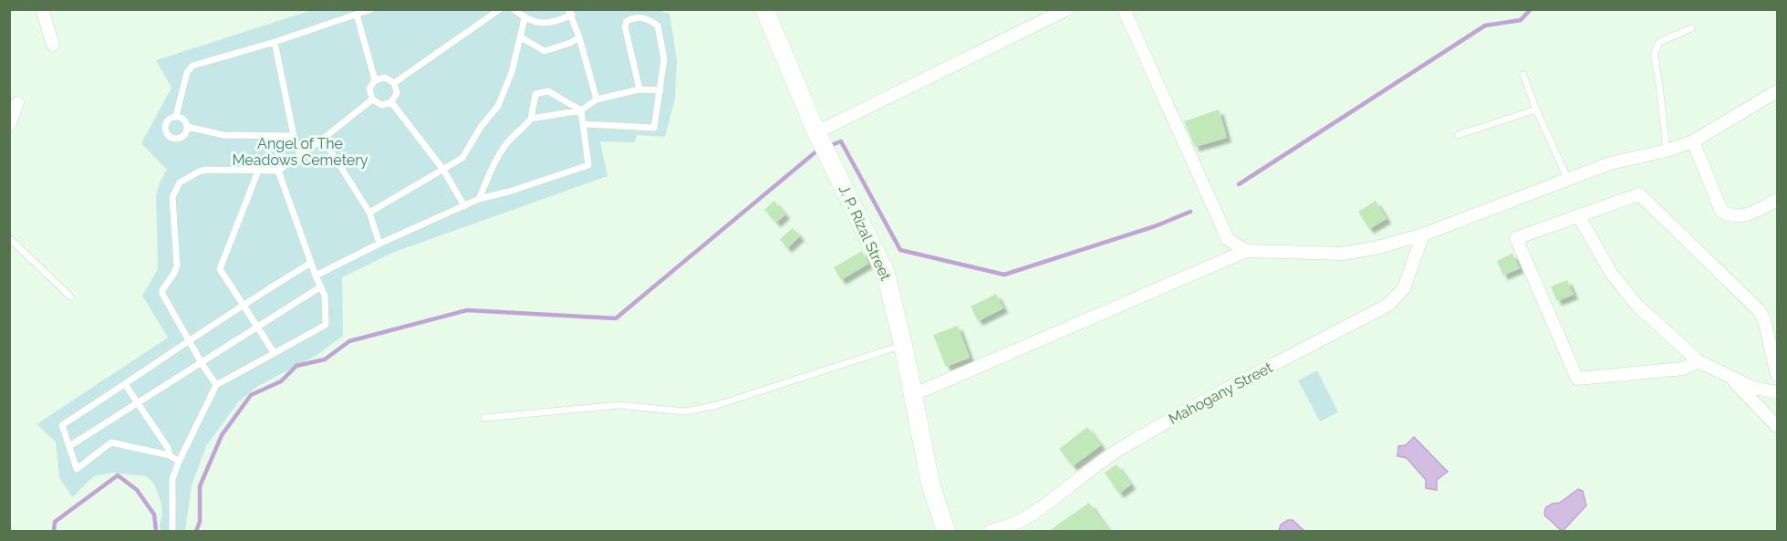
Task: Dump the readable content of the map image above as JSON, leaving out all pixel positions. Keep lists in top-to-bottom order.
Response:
{
  "streets": {
    "main road": ["J. P. Rizal Street"],
    "street": ["Mahogany Street"]
  },
  "parks": ["Angel of The Meadows Cemetery"]
}
